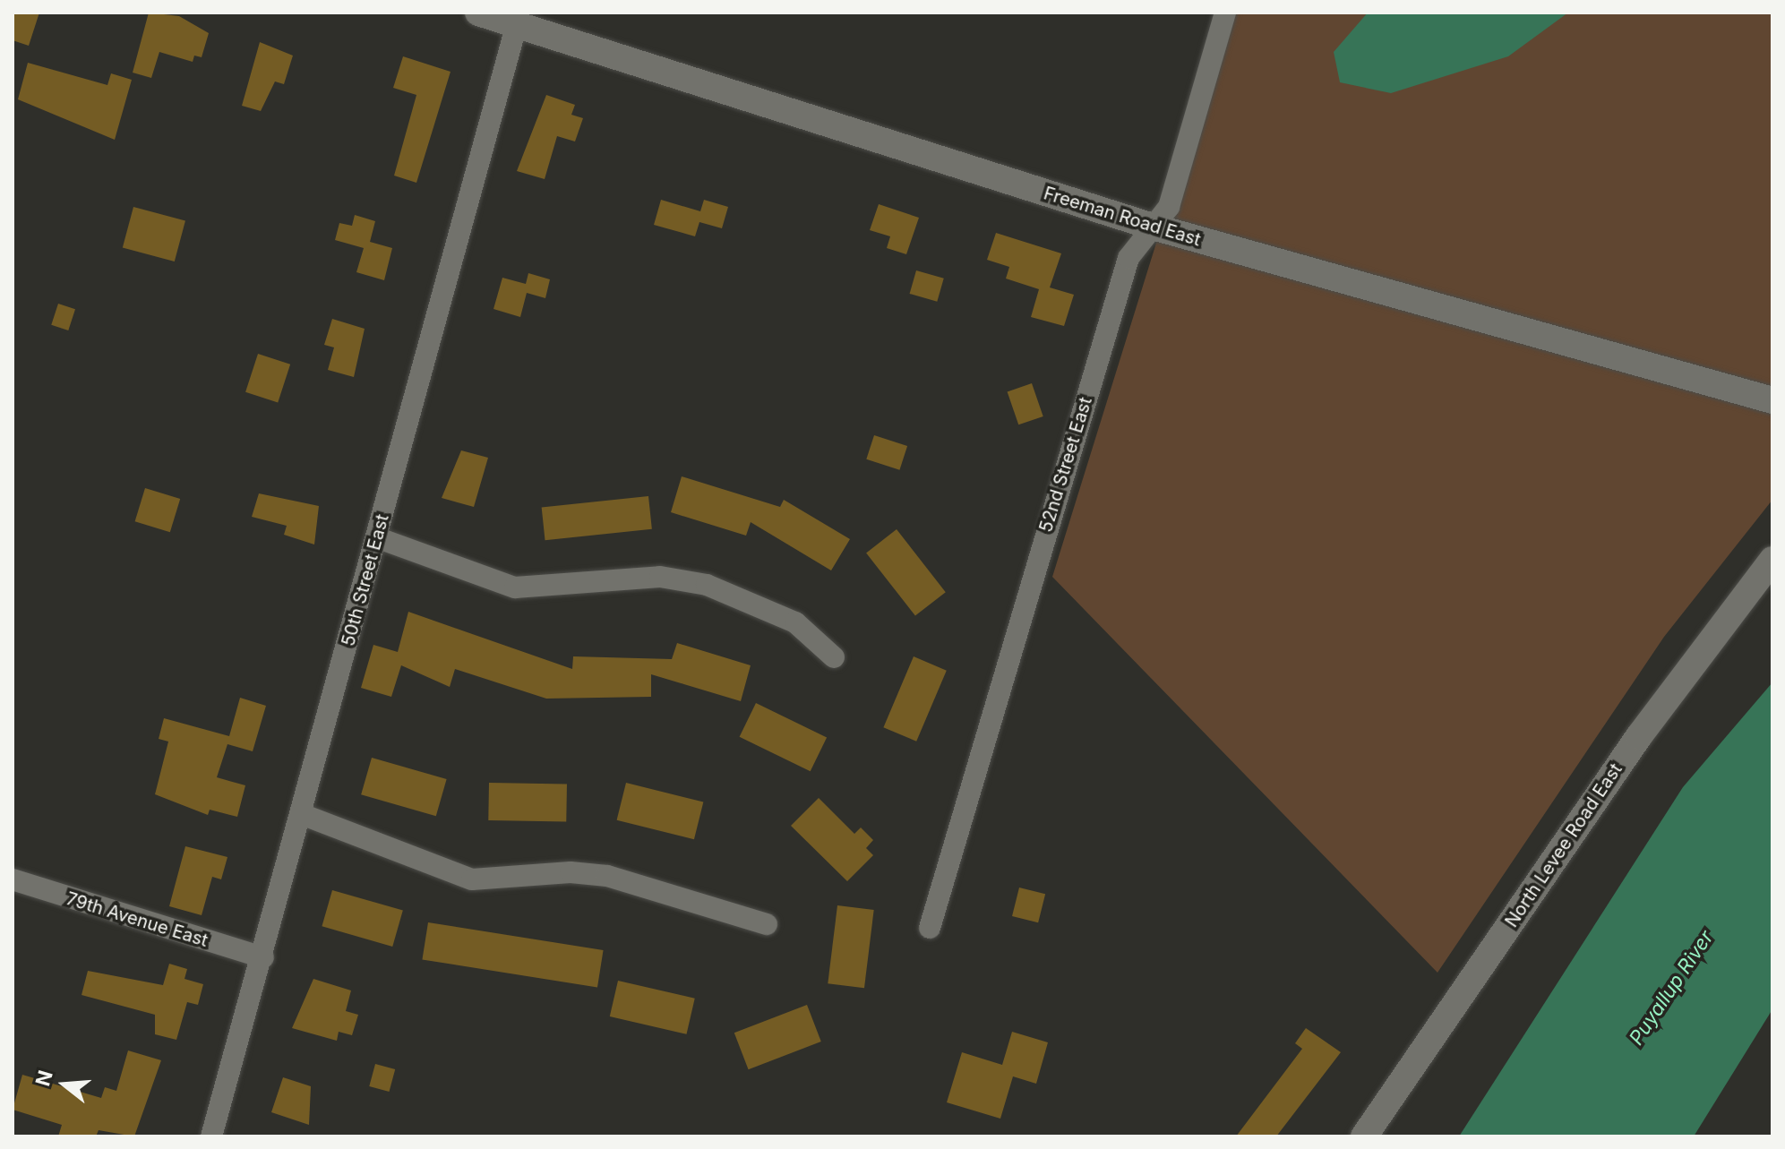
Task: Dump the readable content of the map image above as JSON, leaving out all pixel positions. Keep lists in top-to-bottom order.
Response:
{
  "streets": {
    "street": [
      "Freeman Road East",
      "52nd Street East",
      "50th Street East",
      "North Levee Road East",
      "79th Avenue East"
    ]
  },
  "crossings": [
    ["Freeman Road East", "52nd Street East"],
    ["Freeman Road East", "50th Street East"],
    ["50th Street East", "79th Avenue East"]
  ],
  "water": ["Puyallup River"],
  "north": "left"
}
